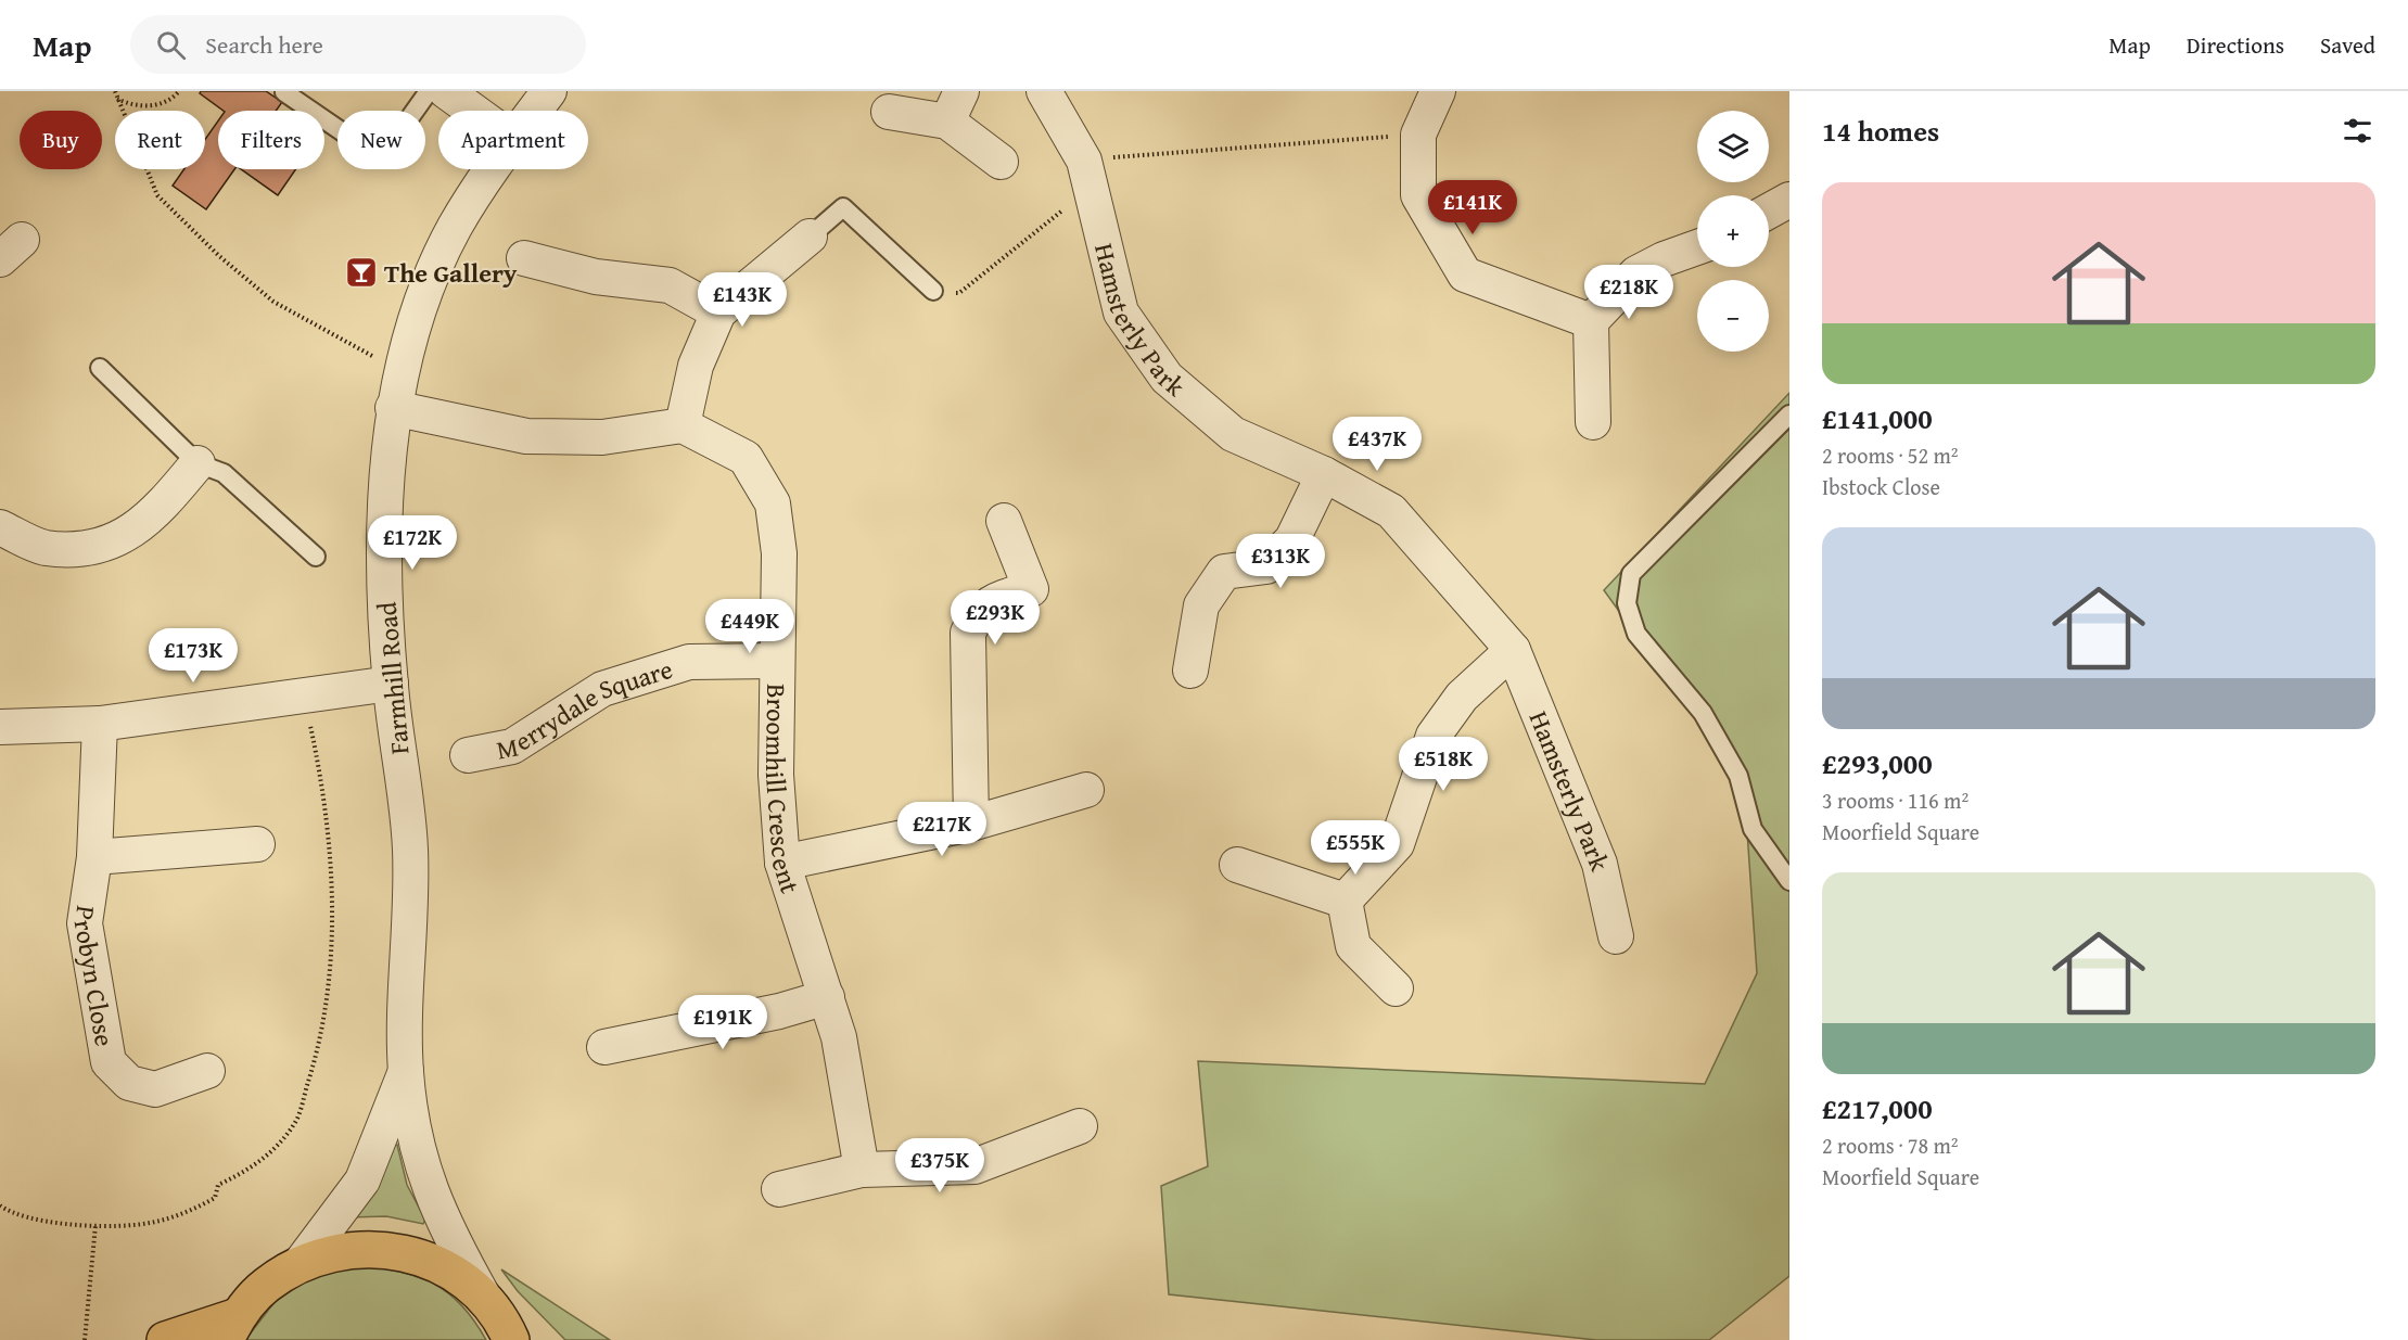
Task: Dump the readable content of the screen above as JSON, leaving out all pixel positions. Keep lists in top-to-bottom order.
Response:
{
  "streets": {
    "street": [
      "Hamsterly Park",
      "Farmhill Road",
      "Merrydale Square",
      "Broomhill Crescent",
      "Probyn Close"
    ]
  },
  "crossings": [
    ["Merrydale Square", "Broomhill Crescent"]
  ],
  "places": {
    "bar": ["The Gallery"]
  },
  "page": {
    "header": "Map",
    "search": "Search here",
    "nav": ["Map", "Directions", "Saved"],
    "heading": "14 homes",
    "map_buttons": ["+", "−"],
    "chip": [
      "Buy",
      "Rent",
      "Filters",
      "New",
      "Apartment"
    ],
    "list": [
      {
        "name": "£141,000",
        "note": "2 rooms · 52 m² · Ibstock Close"
      },
      {
        "name": "£293,000",
        "note": "3 rooms · 116 m² · Moorfield Square"
      },
      {
        "name": "£217,000",
        "note": "2 rooms · 78 m² · Moorfield Square"
      }
    ],
    "price": [
      "£141K",
      "£218K",
      "£143K",
      "£437K",
      "£172K",
      "£313K",
      "£293K",
      "£449K",
      "£173K",
      "£518K",
      "£217K",
      "£555K",
      "£191K",
      "£375K"
    ]
  }
}
